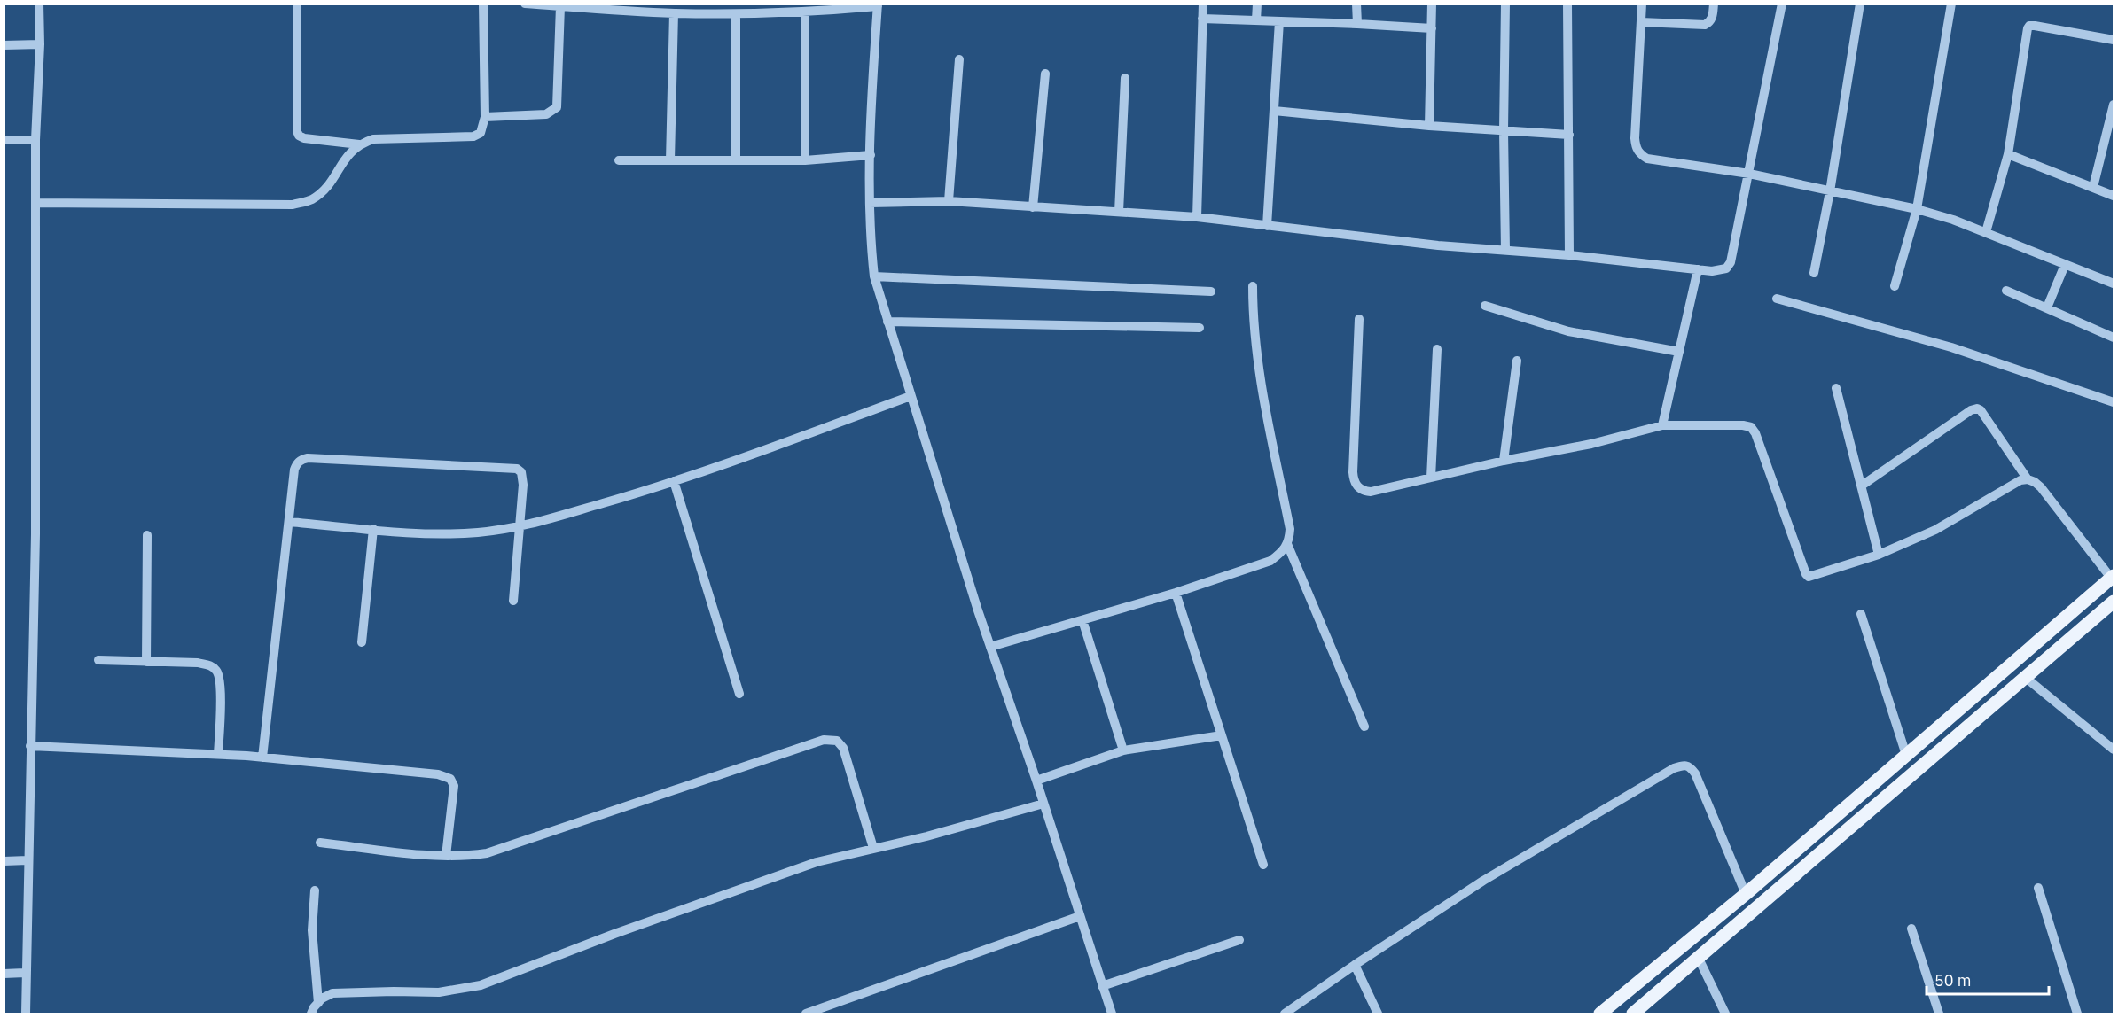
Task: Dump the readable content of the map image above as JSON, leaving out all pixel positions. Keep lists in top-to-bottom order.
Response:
{
  "scale_bar": "50 m"
}
